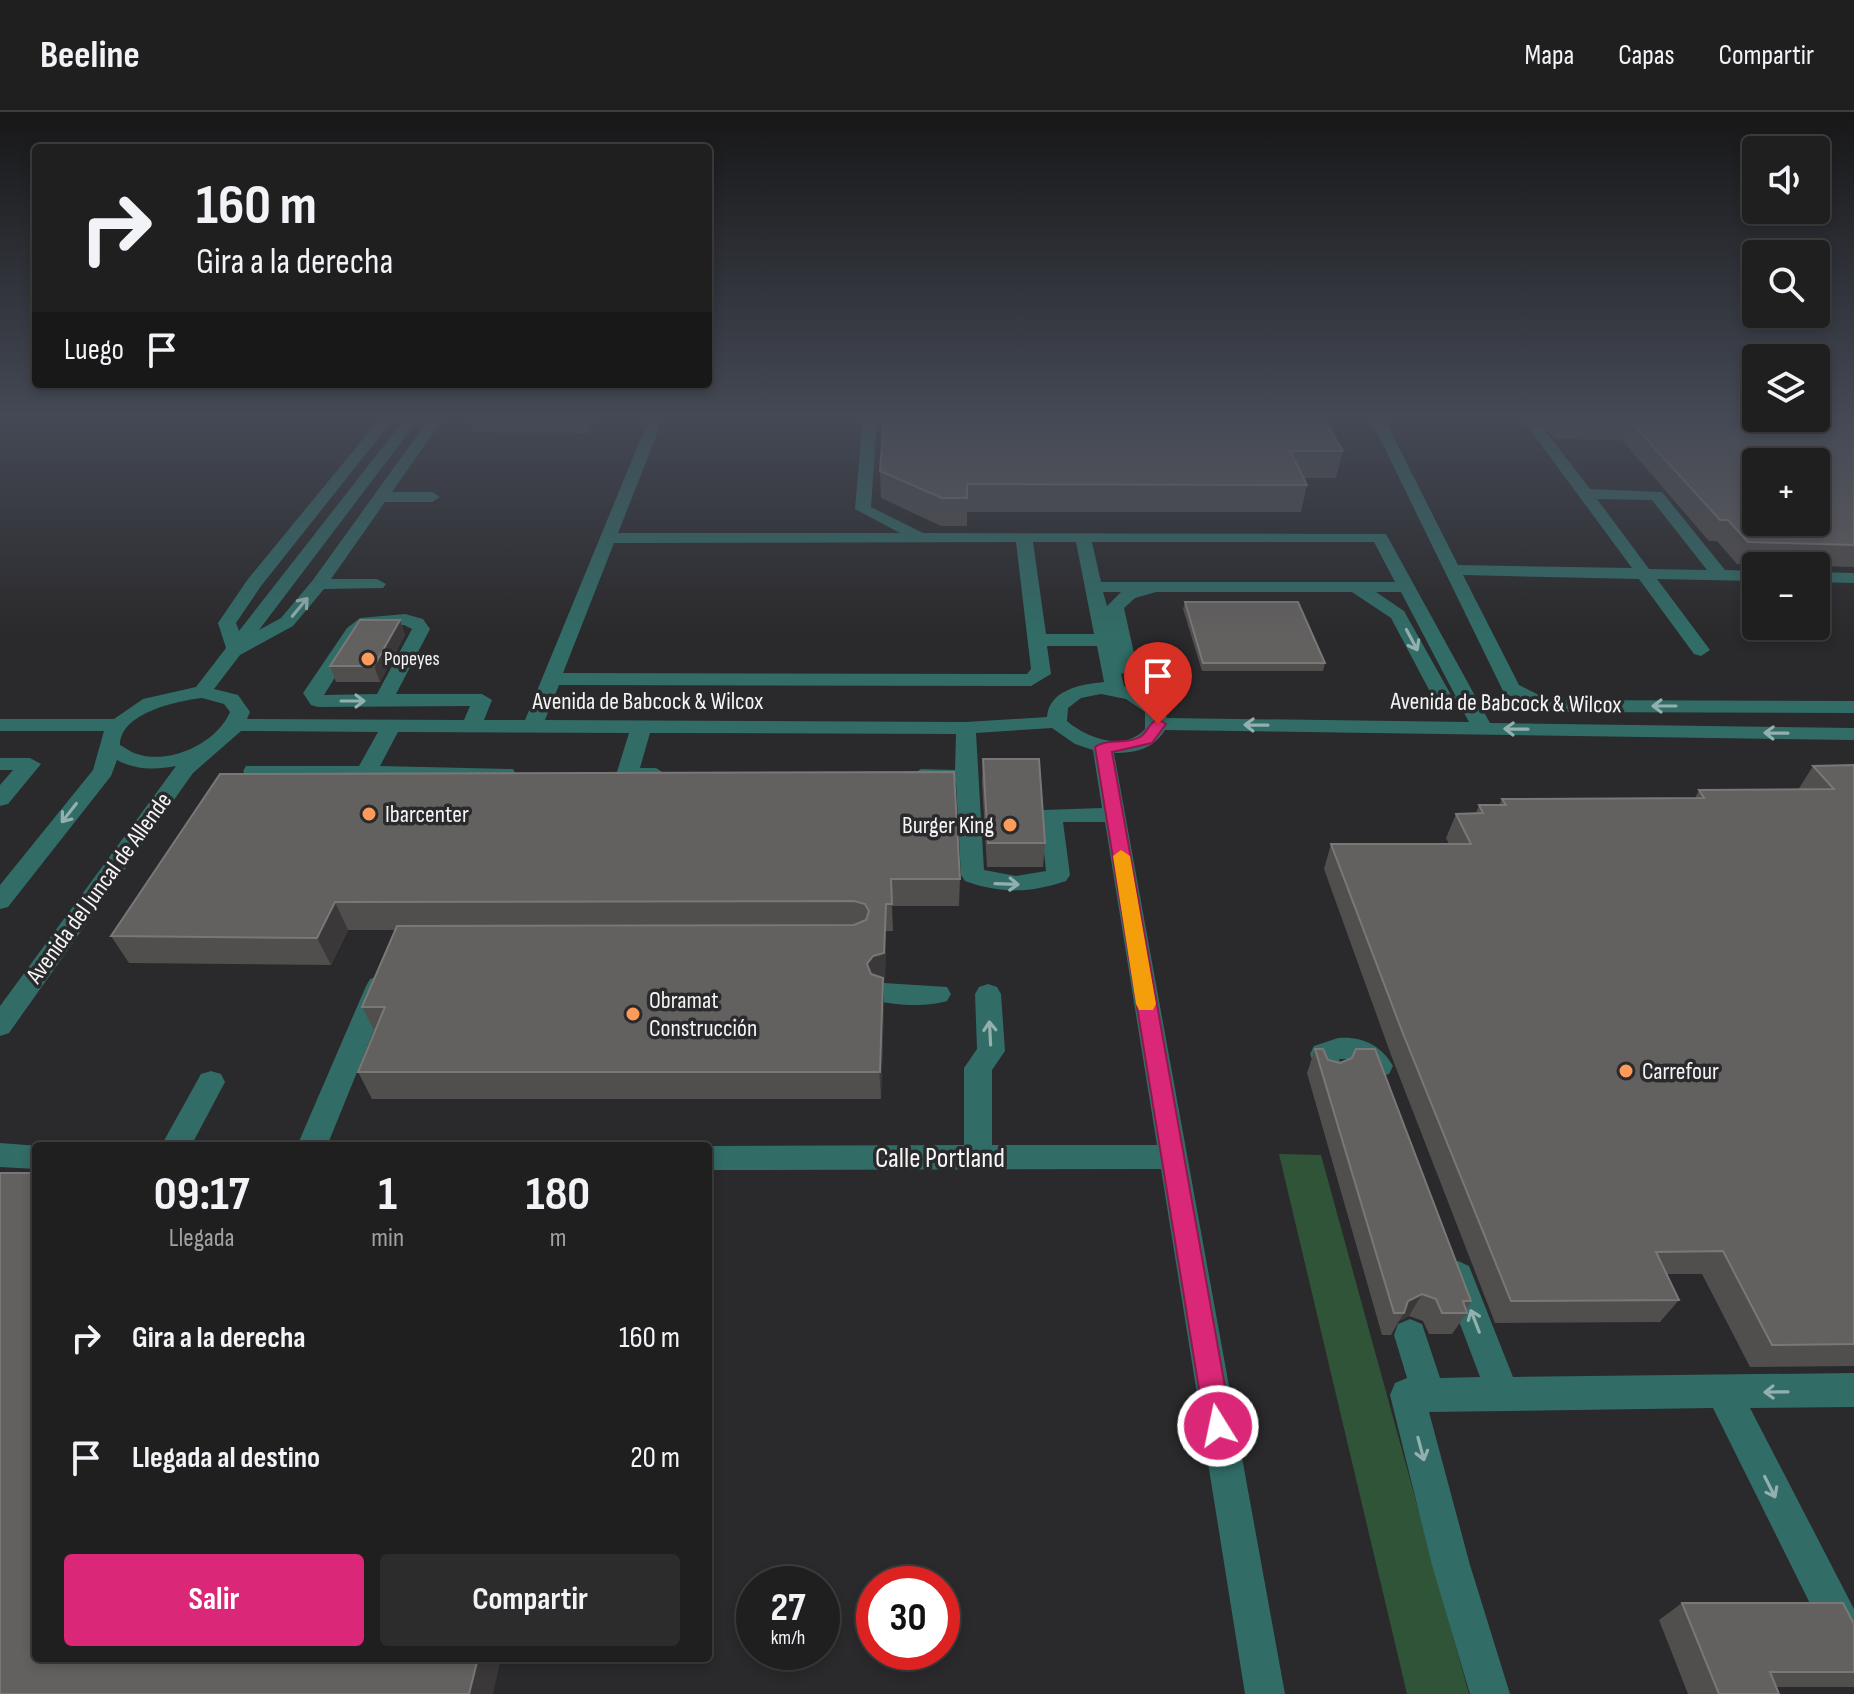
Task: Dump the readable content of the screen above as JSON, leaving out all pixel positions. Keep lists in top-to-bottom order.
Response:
{
  "streets": {
    "street": ["Avenida de Babcock & Wilcox", "Avenida del Juncal de Allende", "Calle Portland"]
  },
  "places": [
    "Popeyes",
    "Ibarcenter",
    "Burger King",
    "Obramat Construcción",
    "Carrefour"
  ],
  "page": {
    "header": "Beeline",
    "nav": ["Mapa", "Capas", "Compartir"],
    "map_buttons": ["+", "−"],
    "turn": ["160 m", "Gira a la derecha"],
    "then": "Luego",
    "eta": [
      "09:17",
      "Llegada",
      "1",
      "min",
      "180",
      "m"
    ],
    "list": [
      {
        "name": "Gira a la derecha",
        "value": "160 m"
      },
      {
        "name": "Llegada al destino",
        "value": "20 m"
      }
    ],
    "buttons": ["Salir", "Compartir"],
    "speed": "27 km/h",
    "limit": "30"
  }
}
